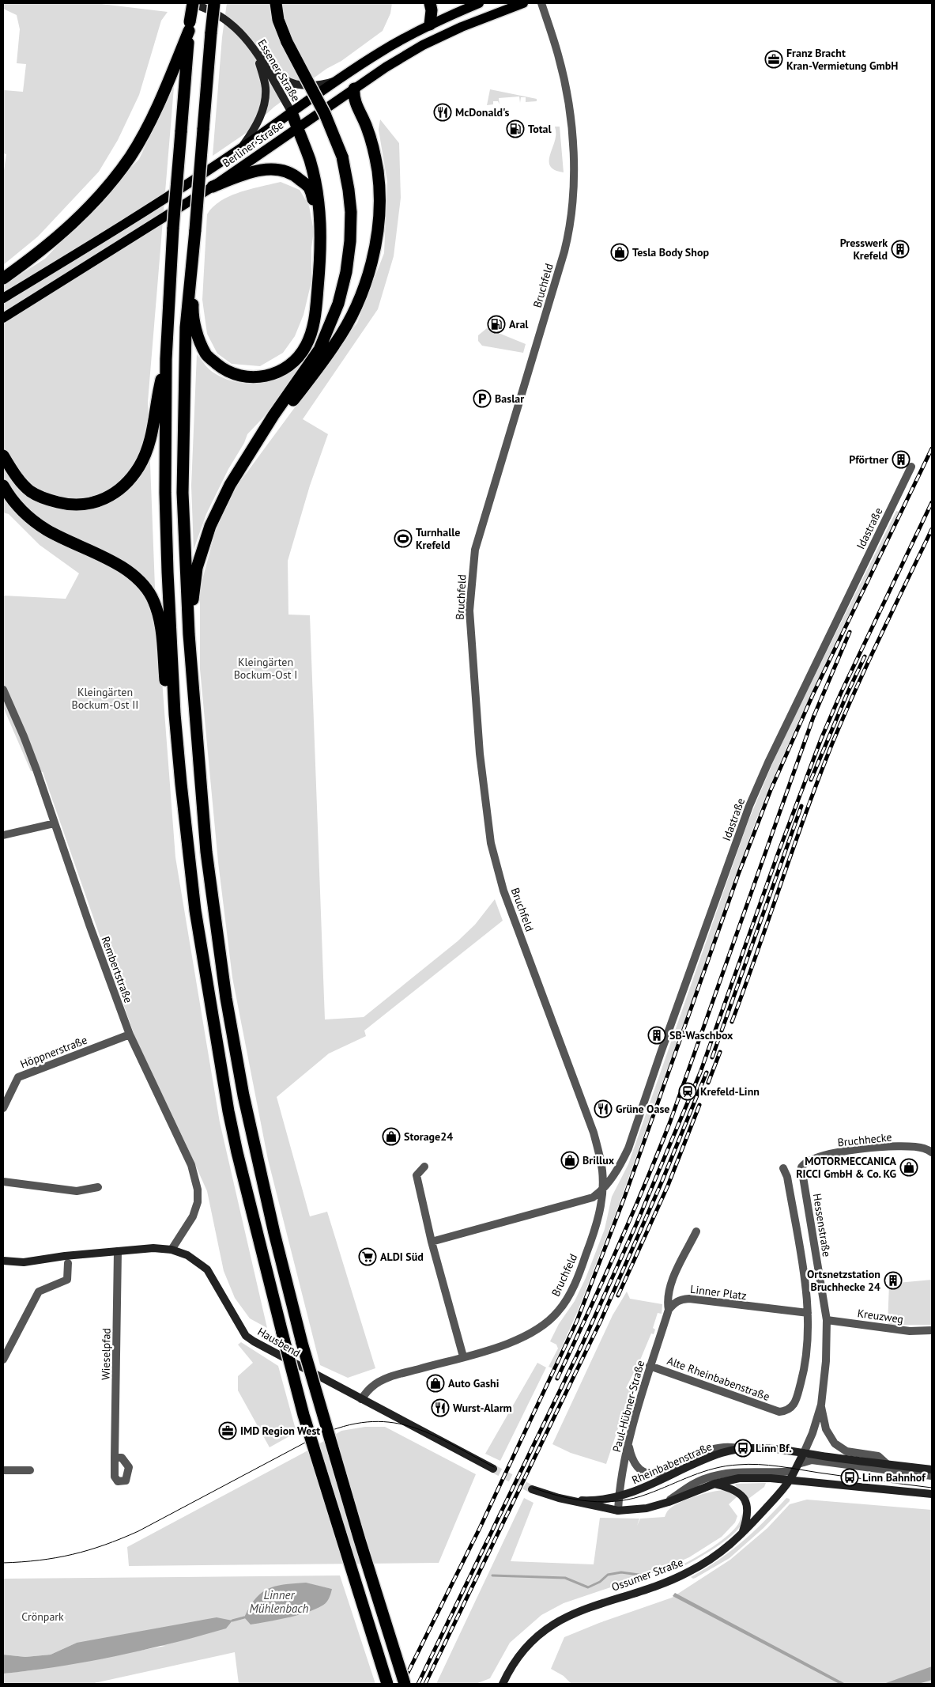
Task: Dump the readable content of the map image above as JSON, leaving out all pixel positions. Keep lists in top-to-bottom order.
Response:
{
  "streets": {
    "main road": [
      "Essener Straße",
      "Berliner Straße",
      "Hausbend",
      "Rheinbabenstraße",
      "Ossumer Straße"
    ],
    "street": [
      "Bruchfeld",
      "Idastraße",
      "Rembertstraße",
      "Höppnerstraße",
      "Bruchhecke",
      "Hessenstraße",
      "Linner Platz",
      "Kreuzweg",
      "Wieselpfad",
      "Alte Rheinbabenstraße",
      "Paul-Hübner-Straße"
    ]
  },
  "crossings": [
    ["Essener Straße", "Berliner Straße"],
    ["Bruchfeld", "Idastraße"],
    ["Bruchfeld", "Hausbend"],
    ["Rembertstraße", "Höppnerstraße"],
    ["Rembertstraße", "Hausbend"],
    ["Bruchhecke", "Hessenstraße"],
    ["Hessenstraße", "Kreuzweg"],
    ["Hessenstraße", "Rheinbabenstraße"],
    ["Hessenstraße", "Ossumer Straße"],
    ["Linner Platz", "Alte Rheinbabenstraße"],
    ["Linner Platz", "Paul-Hübner-Straße"],
    ["Hausbend", "Wieselpfad"],
    ["Alte Rheinbabenstraße", "Paul-Hübner-Straße"],
    ["Paul-Hübner-Straße", "Rheinbabenstraße"],
    ["Rheinbabenstraße", "Ossumer Straße"]
  ],
  "water": ["Linner Mühlenbach"],
  "parks": ["Kleingärten Bockum-Ost I", "Kleingärten Bockum-Ost II", "Crönpark"],
  "places": {
    "office": ["Franz Bracht Kran-Vermietung GmbH", "IMD Region West"],
    "restaurant": ["McDonald's", "Grüne Oase", "Wurst-Alarm"],
    "fuel station": ["Total", "Aral"],
    "building": [
      "Presswerk Krefeld",
      "Pförtner",
      "SB-Waschbox",
      "Ortsnetzstation Bruchhecke 24"
    ],
    "shop": [
      "Tesla Body Shop",
      "Storage24",
      "Brillux",
      "MOTORMECCANICA RICCI GmbH & Co. KG",
      "Auto Gashi"
    ],
    "parking": ["Baslar"],
    "sports": ["Turnhalle Krefeld"],
    "station": ["Krefeld-Linn"],
    "supermarket": ["ALDI Süd"],
    "bus stop": ["Linn Bf.", "Linn Bahnhof"]
  }
}
